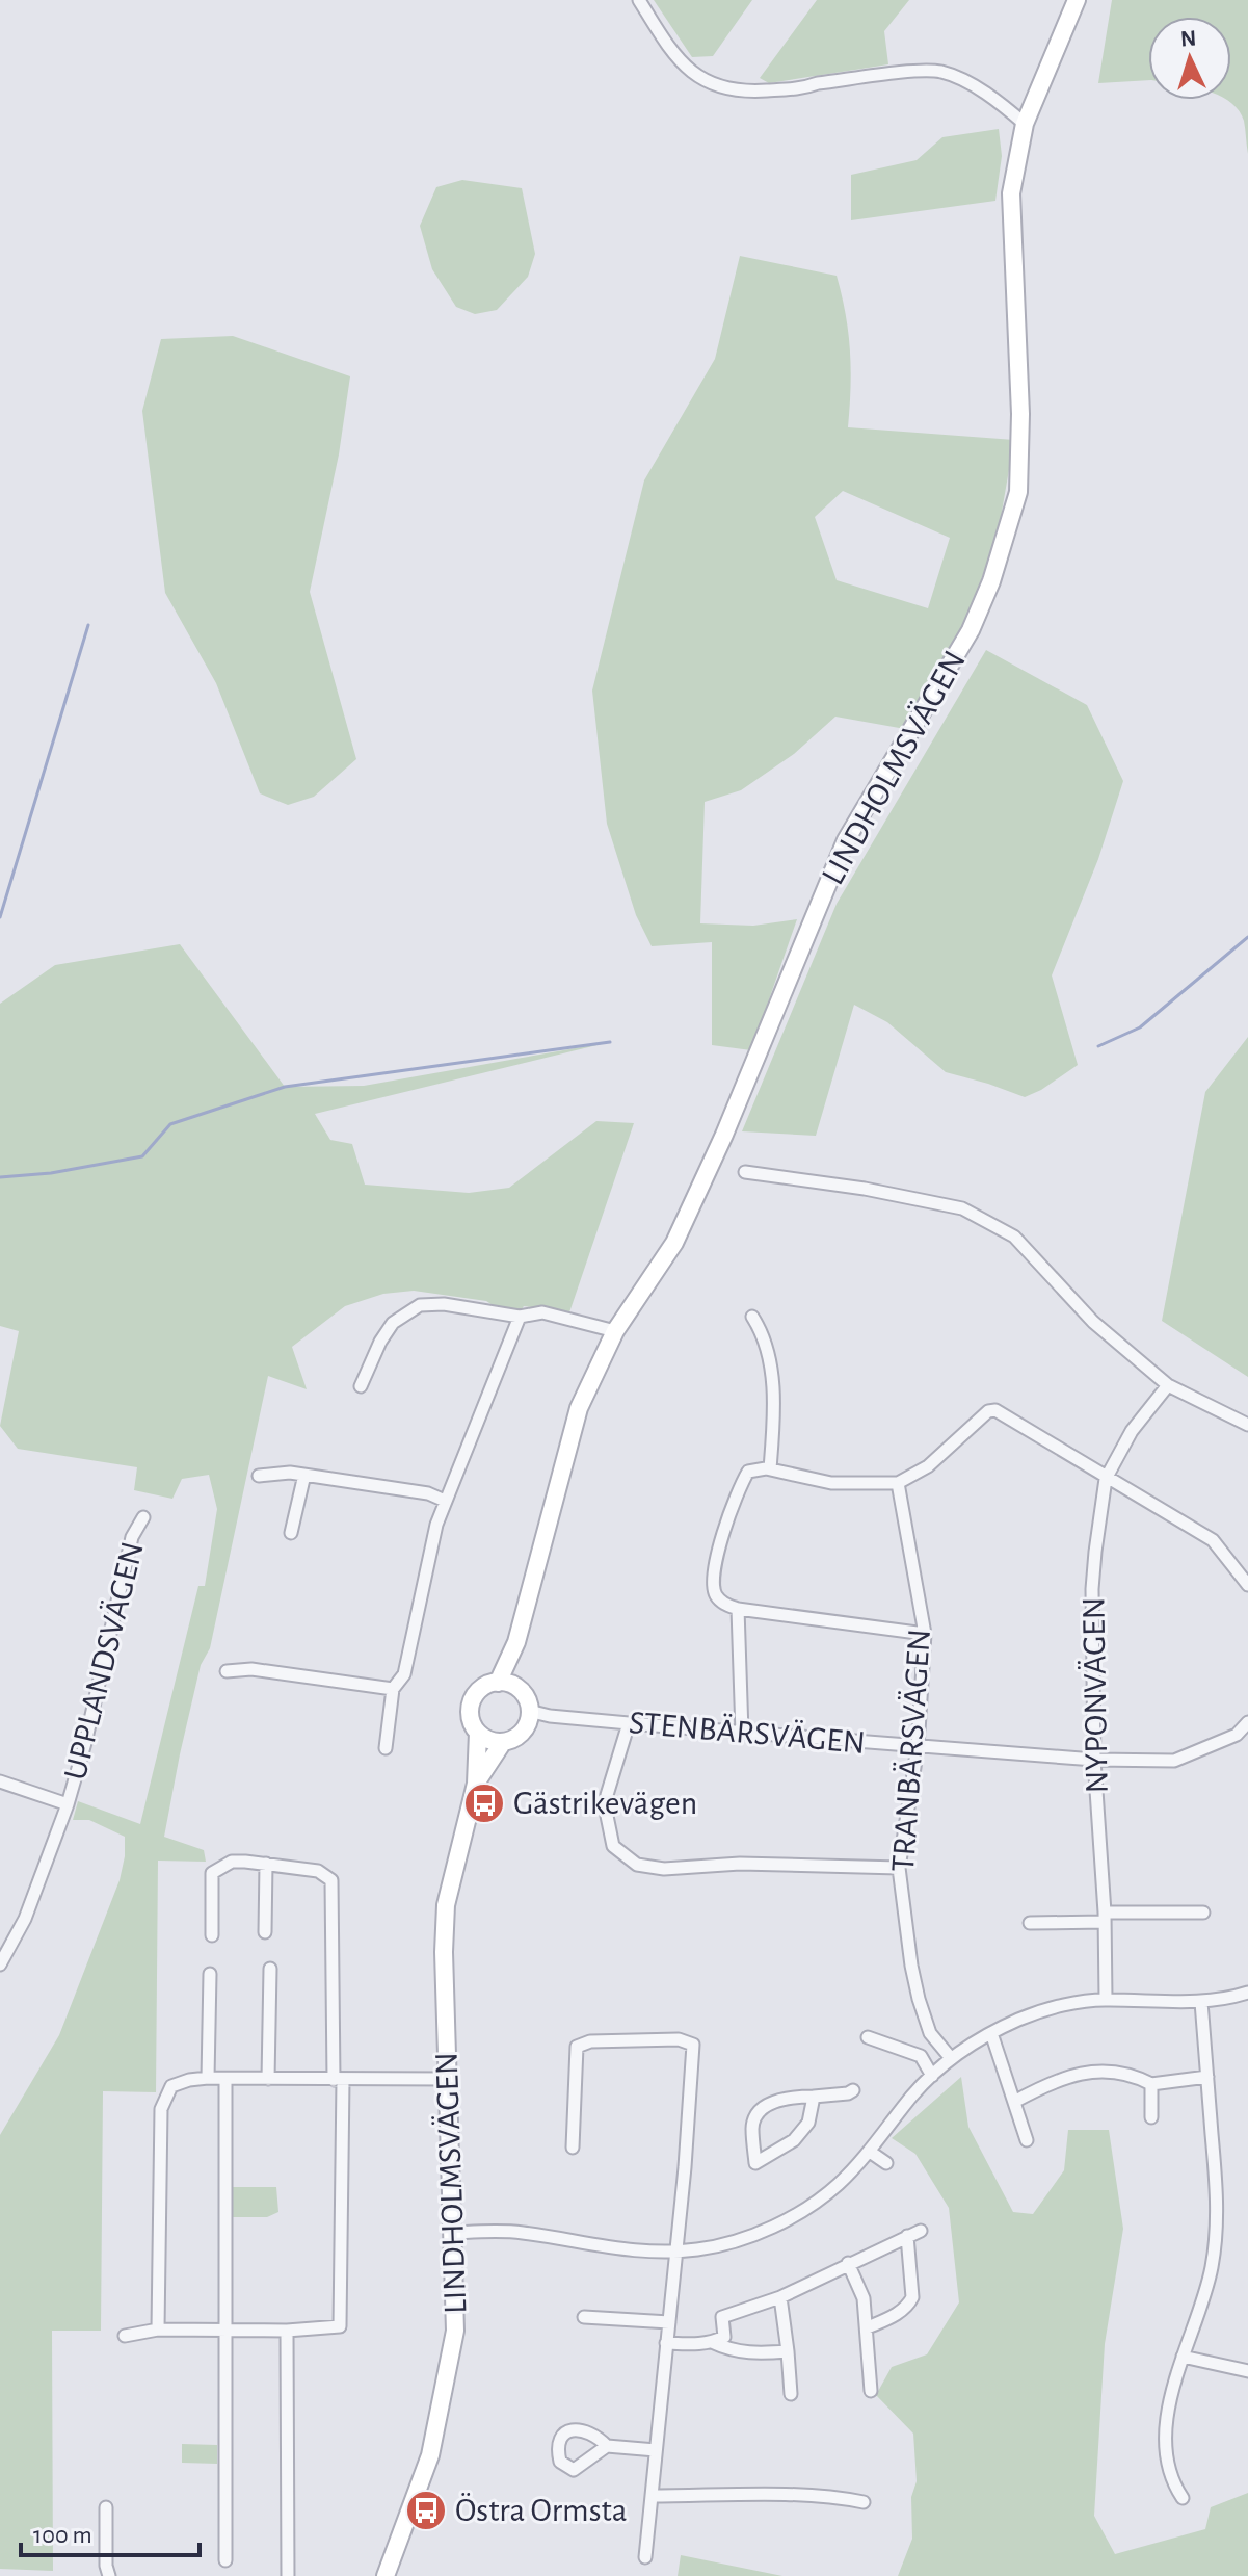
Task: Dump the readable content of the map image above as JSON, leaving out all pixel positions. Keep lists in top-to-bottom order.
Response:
{
  "streets": {
    "main road": ["LINDHOLMSVÄGEN"],
    "street": [
      "UPPLANDSVÄGEN",
      "NYPONVÄGEN",
      "STENBÄRSVÄGEN",
      "TRANBÄRSVÄGEN"
    ]
  },
  "crossings": [
    ["LINDHOLMSVÄGEN", "STENBÄRSVÄGEN"],
    ["NYPONVÄGEN", "STENBÄRSVÄGEN"],
    ["STENBÄRSVÄGEN", "TRANBÄRSVÄGEN"]
  ],
  "places": {
    "bus stop": ["Gästrikevägen", "Östra Ormsta"]
  },
  "scale_bar": "100 m",
  "north": "top"
}
